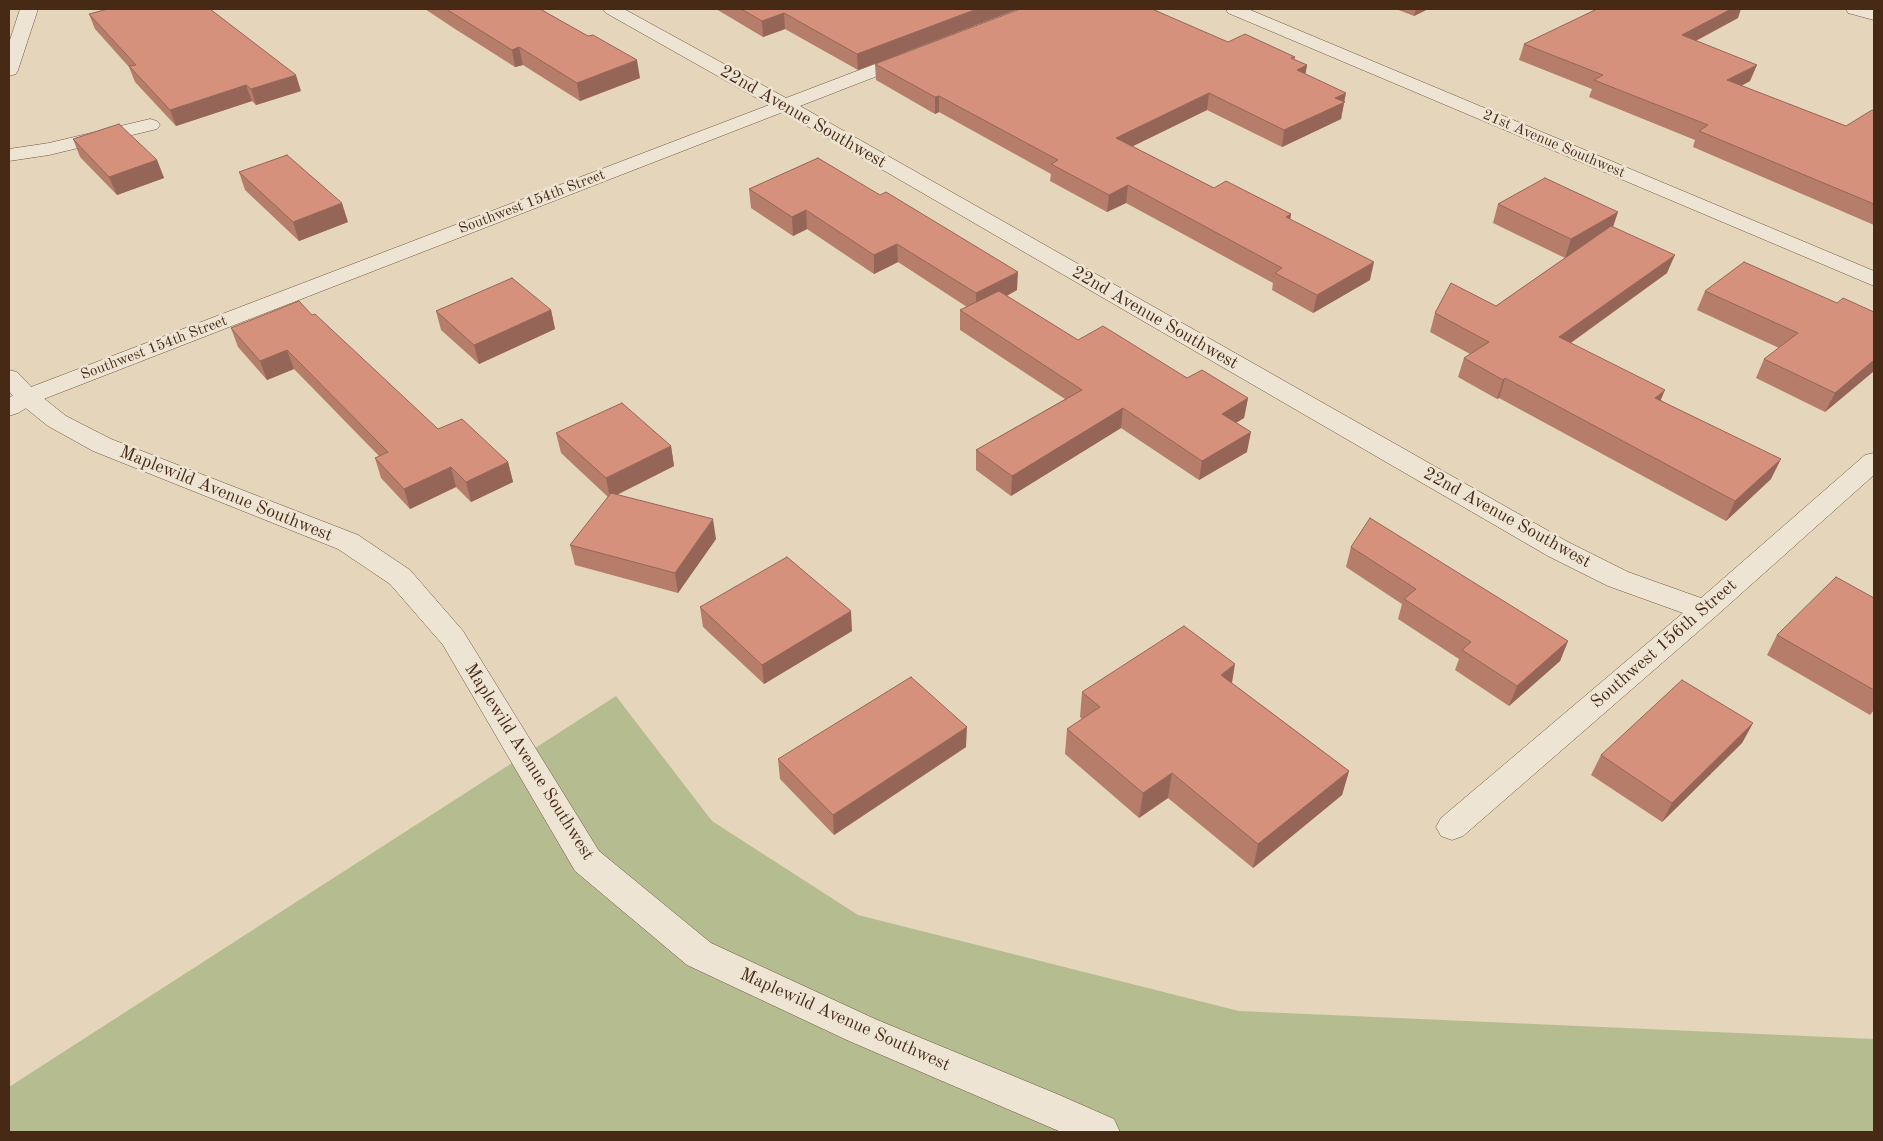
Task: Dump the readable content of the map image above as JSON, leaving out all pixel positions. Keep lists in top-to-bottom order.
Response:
{
  "streets": {
    "street": [
      "22nd Avenue Southwest",
      "21st Avenue Southwest",
      "Southwest 154th Street",
      "Maplewild Avenue Southwest",
      "Southwest 156th Street"
    ]
  },
  "crossings": [
    ["22nd Avenue Southwest", "Southwest 154th Street"],
    ["22nd Avenue Southwest", "Southwest 156th Street"],
    ["Southwest 154th Street", "Maplewild Avenue Southwest"]
  ]
}
